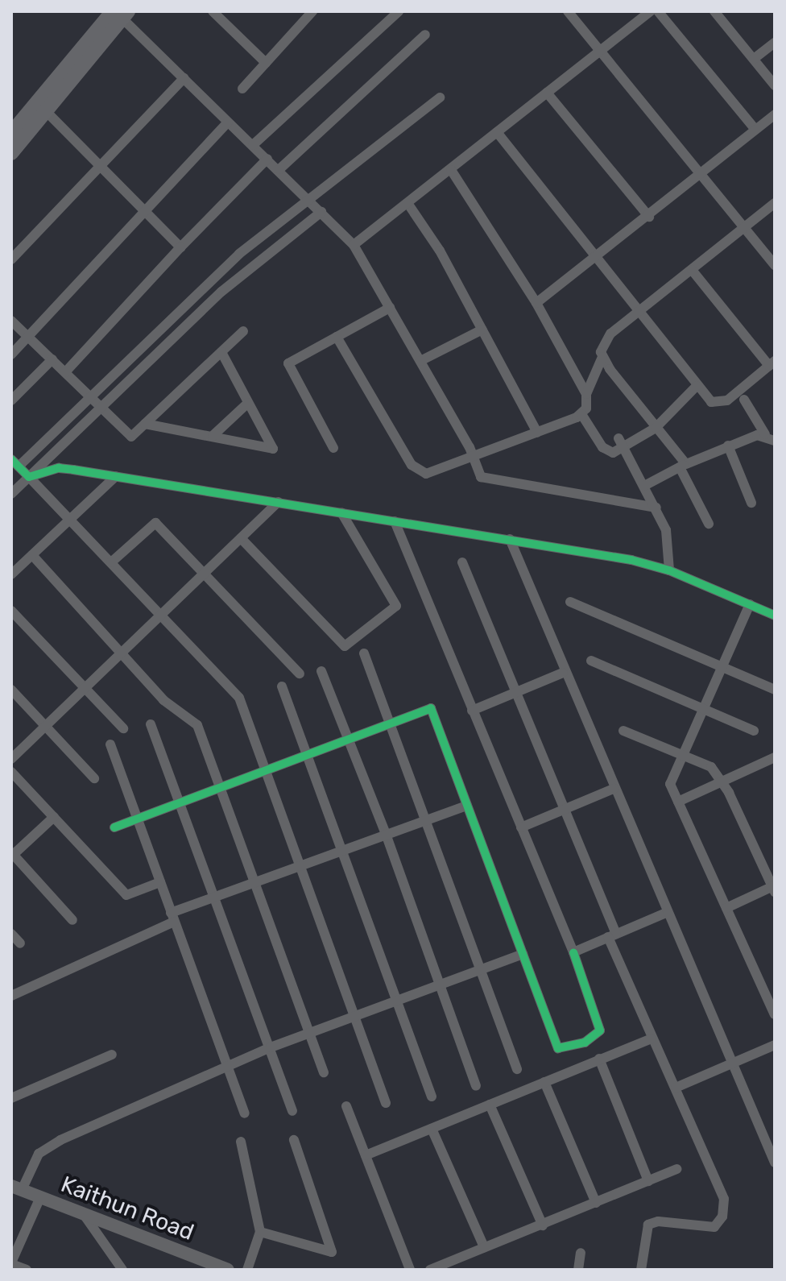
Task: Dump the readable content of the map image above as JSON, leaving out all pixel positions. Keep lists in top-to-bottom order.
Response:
{
  "streets": {
    "street": ["Kaithun Road"]
  }
}
